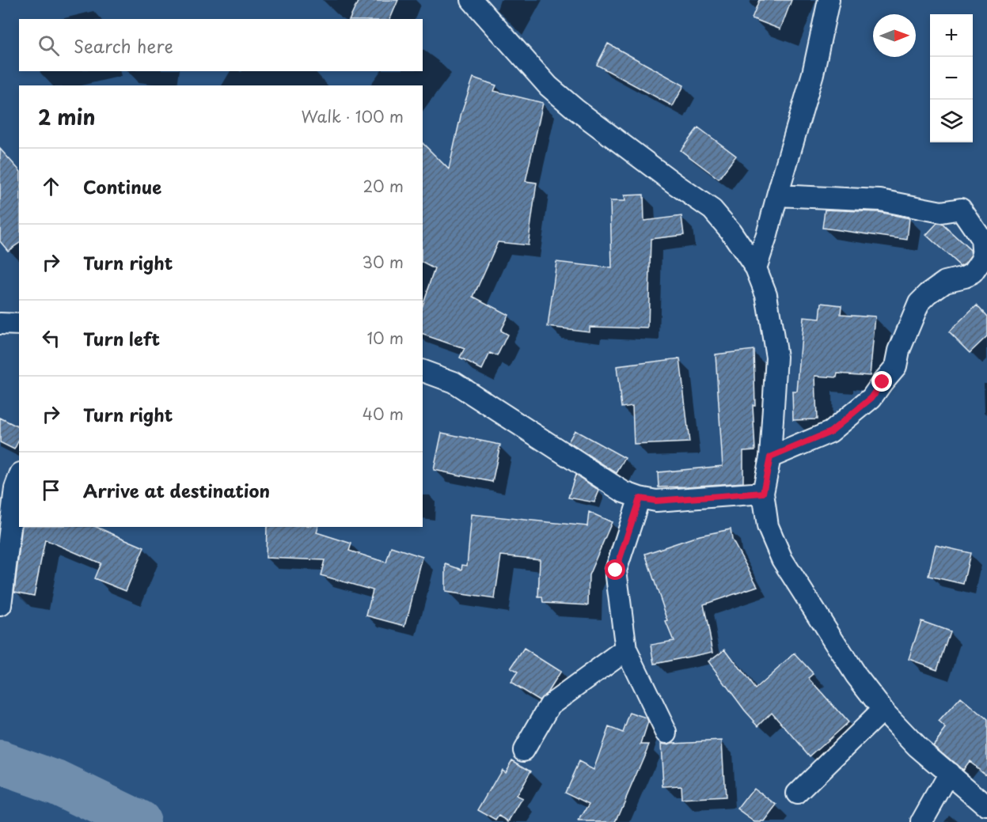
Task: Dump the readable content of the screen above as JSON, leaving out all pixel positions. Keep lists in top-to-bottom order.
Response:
{
  "north": "right",
  "page": {
    "map_buttons": ["+", "−"],
    "search": "Search here",
    "heading": ["2 min", "Walk · 100 m"],
    "list": [
      ["Continue", "20 m"],
      ["Turn right", "30 m"],
      ["Turn left", "10 m"],
      ["Turn right", "40 m"],
      "Arrive at destination"
    ]
  }
}
